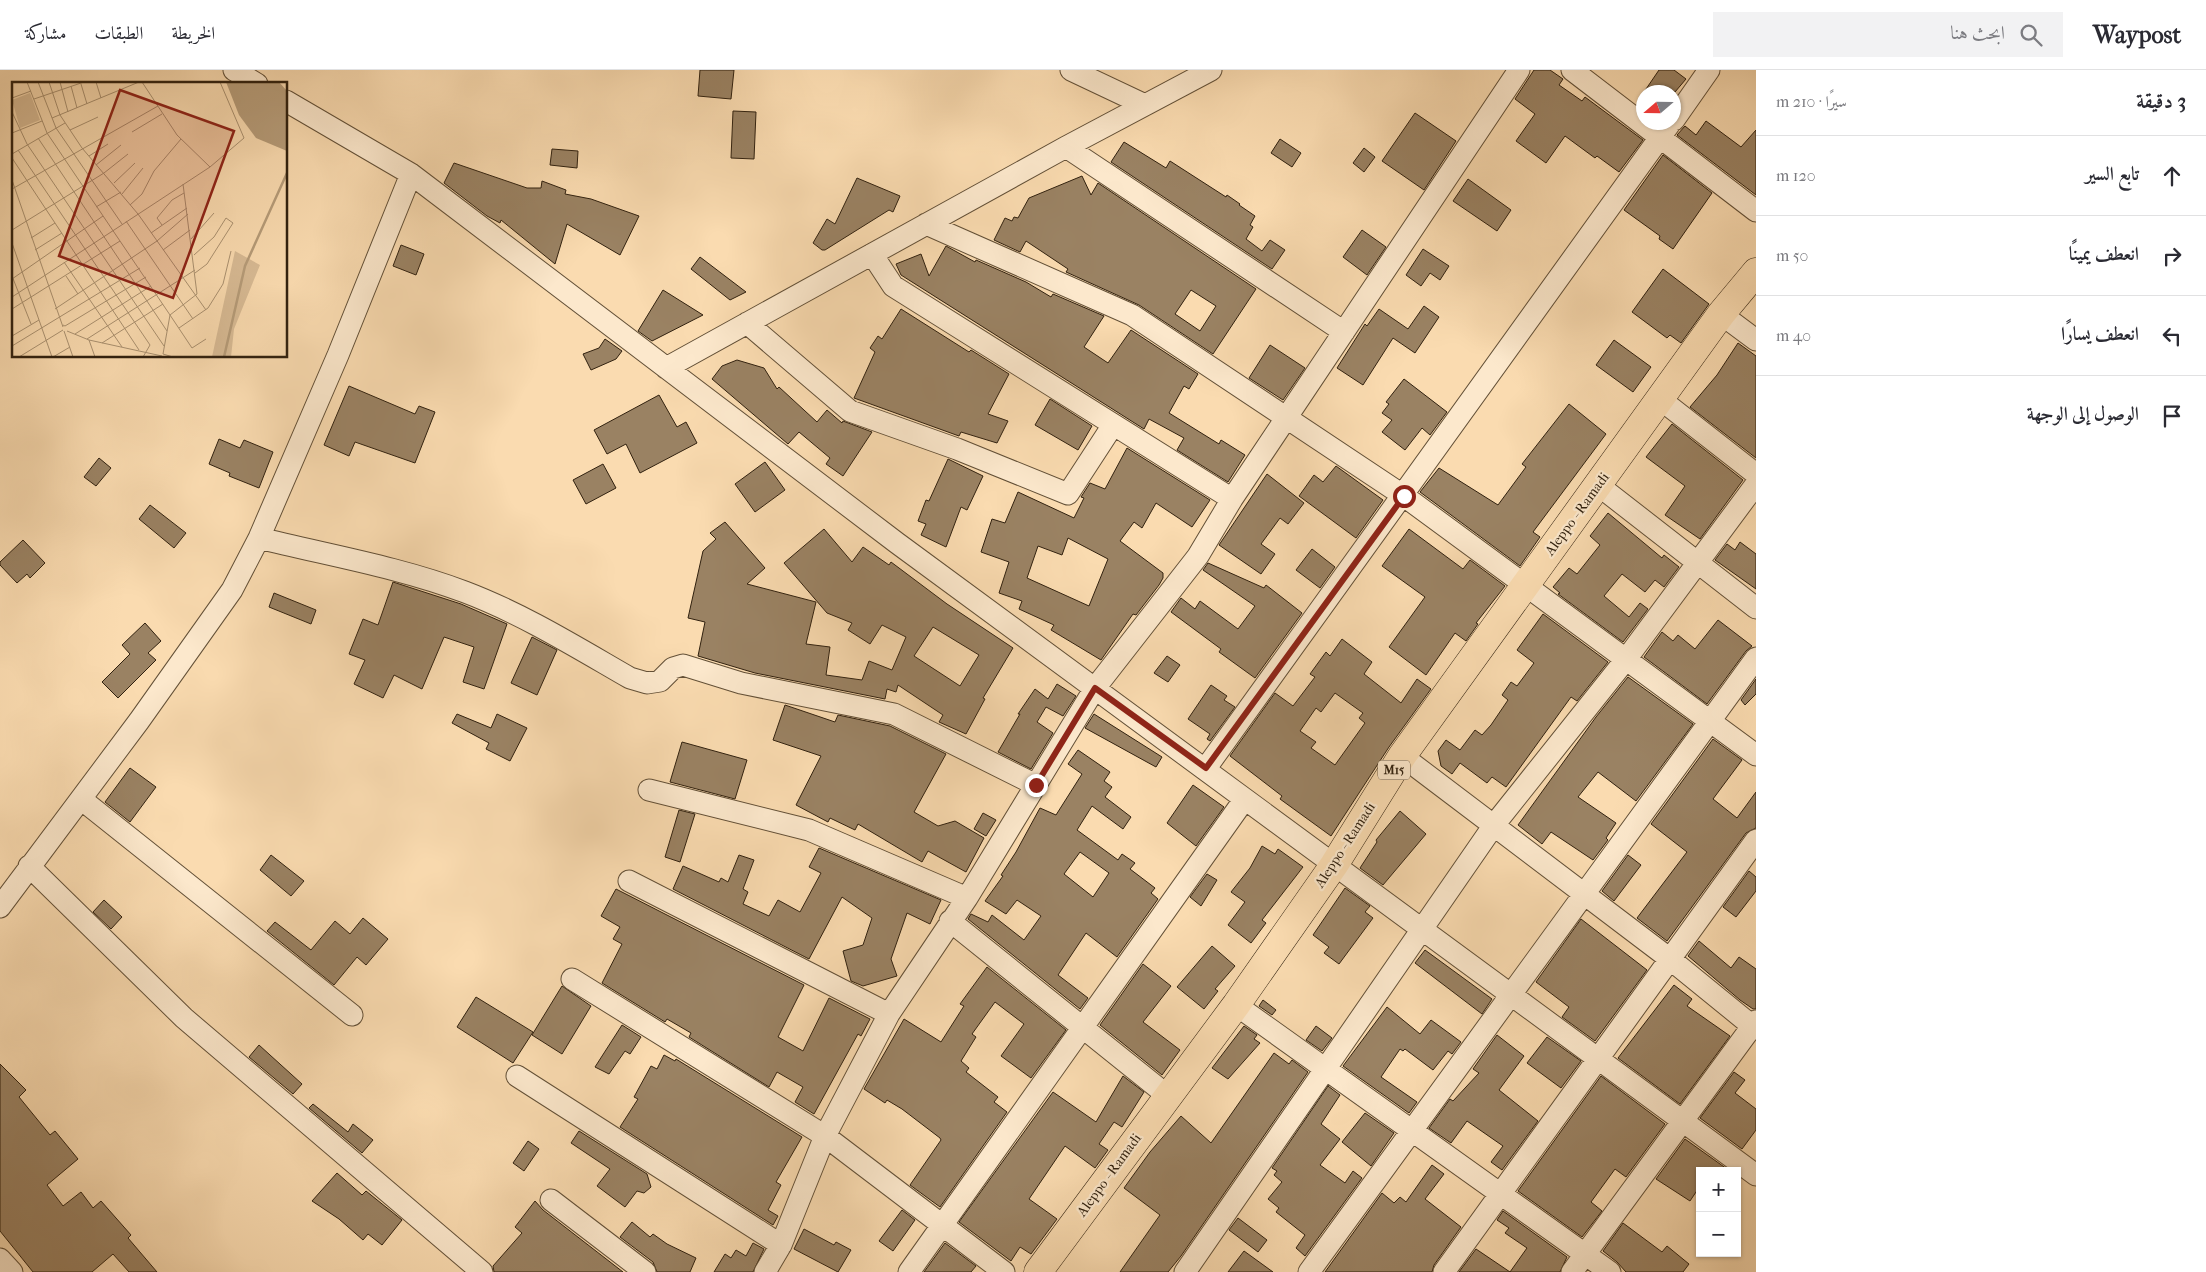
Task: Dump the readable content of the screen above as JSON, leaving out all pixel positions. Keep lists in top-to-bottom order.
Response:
{
  "streets": {
    "highway": ["Aleppo - Ramadi", "M15"]
  },
  "north": "left",
  "page": {
    "header": "Waypost",
    "search": "ابحث هنا",
    "nav": ["الخريطة", "الطبقات", "مشاركة"],
    "heading": ["3 دقيقة", "سيرًا · 210 m"],
    "list": [
      ["تابع السير", "120 m"],
      ["انعطف يمينًا", "50 m"],
      ["انعطف يسارًا", "40 m"],
      "الوصول إلى الوجهة"
    ],
    "map_buttons": ["+", "−"]
  }
}
